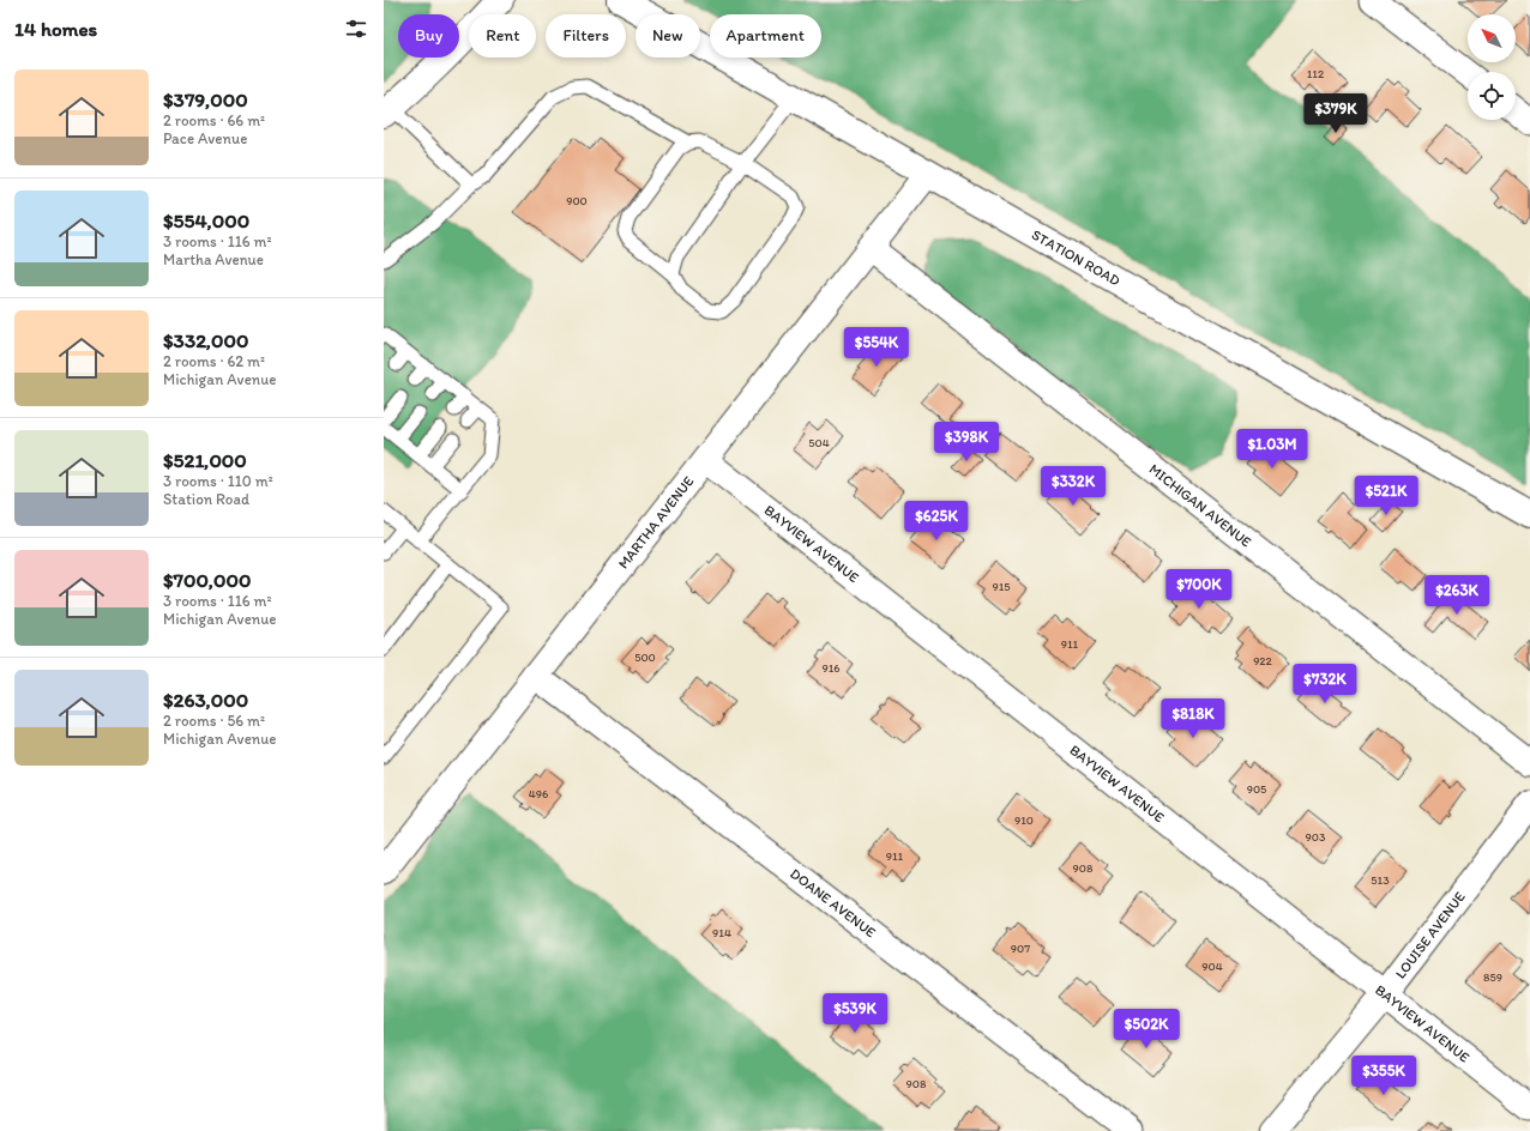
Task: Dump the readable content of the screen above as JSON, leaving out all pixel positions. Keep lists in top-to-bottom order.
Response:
{
  "streets": {
    "main road": ["STATION ROAD"],
    "street": [
      "MICHIGAN AVENUE",
      "MARTHA AVENUE",
      "BAYVIEW AVENUE",
      "DOANE AVENUE",
      "LOUISE AVENUE"
    ]
  },
  "crossings": [
    ["STATION ROAD", "MARTHA AVENUE"],
    ["MICHIGAN AVENUE", "MARTHA AVENUE"],
    ["MARTHA AVENUE", "BAYVIEW AVENUE"],
    ["MARTHA AVENUE", "DOANE AVENUE"],
    ["BAYVIEW AVENUE", "LOUISE AVENUE"]
  ],
  "house_numbers": [
    "112",
    "900",
    "504",
    "915",
    "911",
    "500",
    "922",
    "916",
    "905",
    "496",
    "910",
    "903",
    "911",
    "908",
    "513",
    "914",
    "907",
    "904",
    "859",
    "908"
  ],
  "north": "top left",
  "page": {
    "heading": "14 homes",
    "chip": [
      "Buy",
      "Rent",
      "Filters",
      "New",
      "Apartment"
    ],
    "list": [
      {
        "name": "$379,000",
        "note": "2 rooms · 66 m² · Pace Avenue"
      },
      {
        "name": "$554,000",
        "note": "3 rooms · 116 m² · Martha Avenue"
      },
      {
        "name": "$332,000",
        "note": "2 rooms · 62 m² · Michigan Avenue"
      },
      {
        "name": "$521,000",
        "note": "3 rooms · 110 m² · Station Road"
      },
      {
        "name": "$700,000",
        "note": "3 rooms · 116 m² · Michigan Avenue"
      },
      {
        "name": "$263,000",
        "note": "2 rooms · 56 m² · Michigan Avenue"
      }
    ],
    "price": [
      "$379K",
      "$554K",
      "$398K",
      "$1.03M",
      "$332K",
      "$521K",
      "$625K",
      "$700K",
      "$263K",
      "$732K",
      "$818K",
      "$539K",
      "$502K",
      "$355K"
    ]
  }
}
